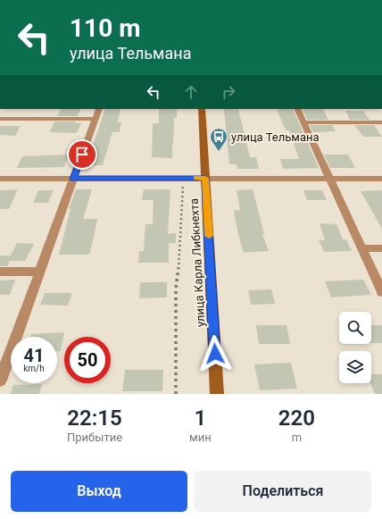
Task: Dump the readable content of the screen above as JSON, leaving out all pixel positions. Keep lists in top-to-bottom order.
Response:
{
  "streets": {
    "main road": ["улица Карла Либкнехта"]
  },
  "places": {
    "bus stop": ["улица Тельмана"]
  },
  "page": {
    "turn": ["110 m", "улица Тельмана"],
    "speed": "41 km/h",
    "limit": "50",
    "eta": [
      "22:15",
      "Прибытие",
      "1",
      "мин",
      "220",
      "m"
    ],
    "buttons": ["Выход", "Поделиться"]
  }
}
